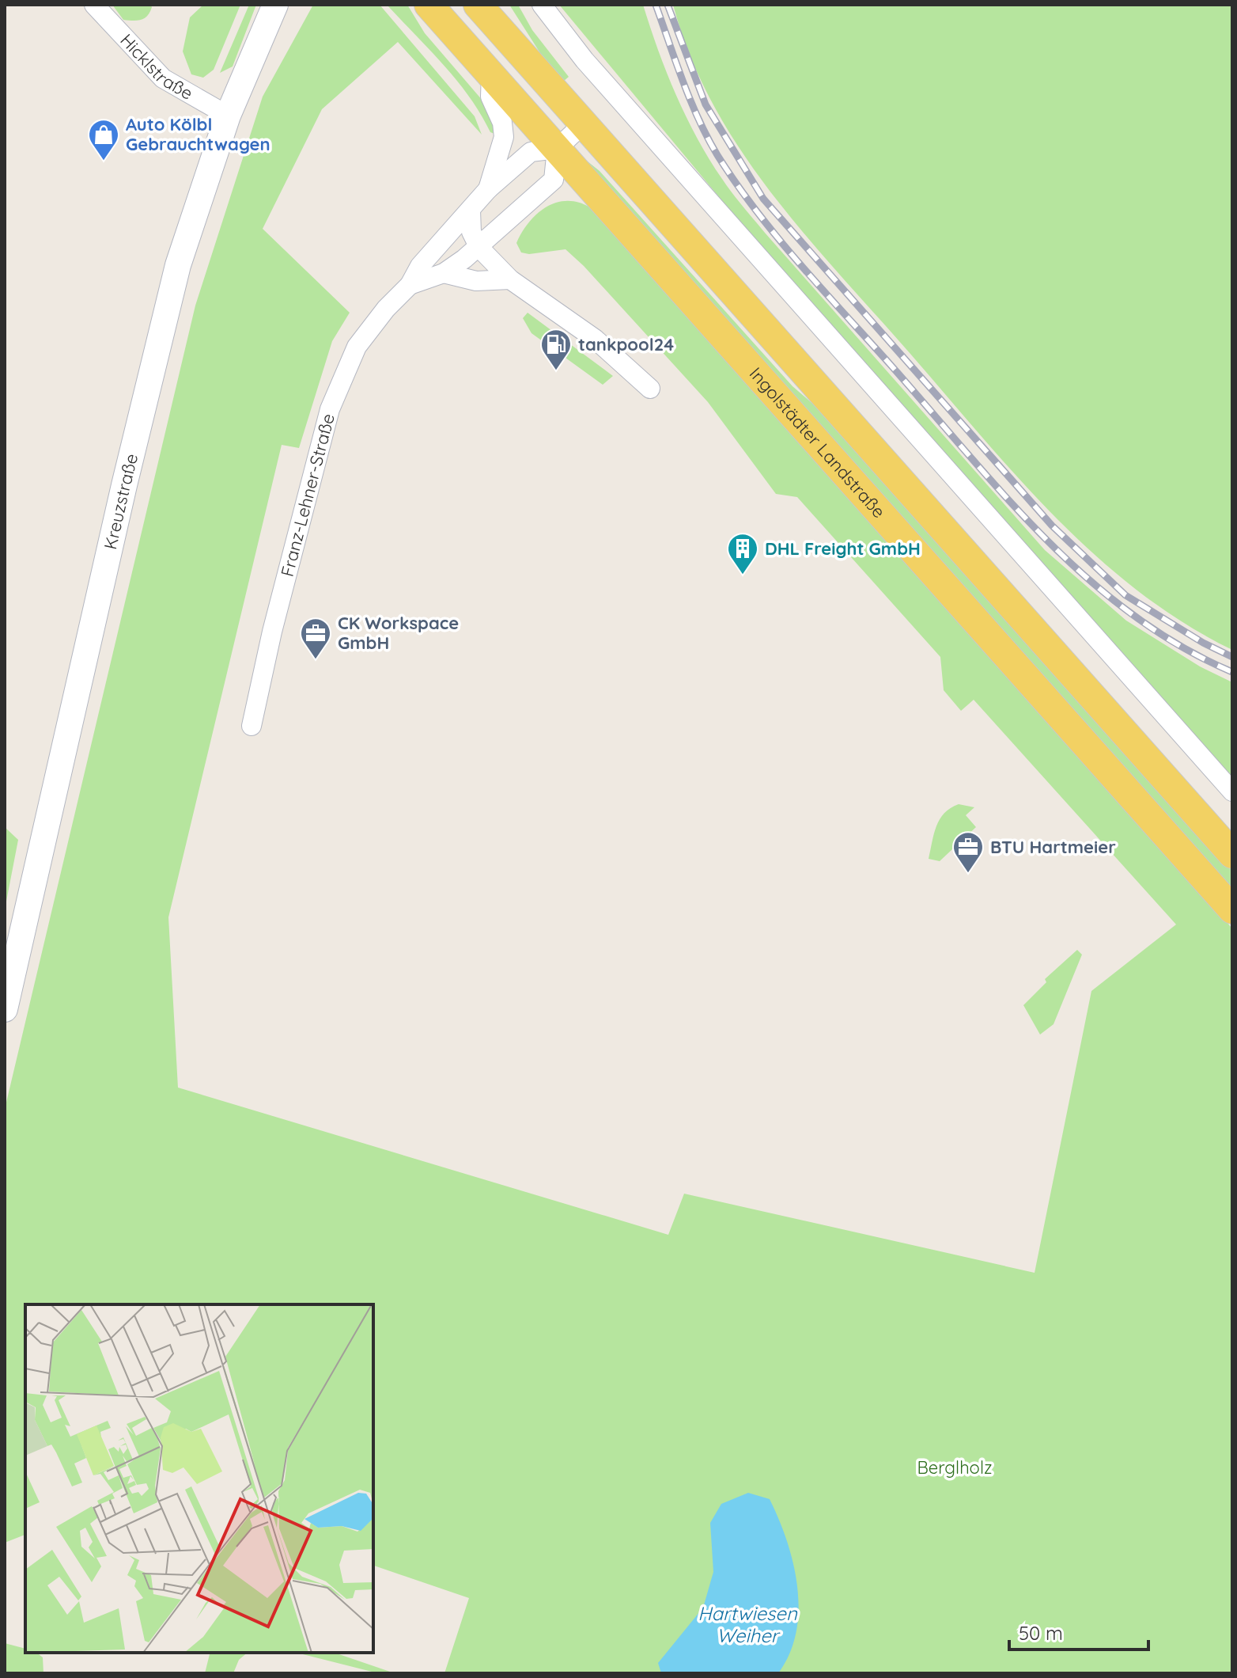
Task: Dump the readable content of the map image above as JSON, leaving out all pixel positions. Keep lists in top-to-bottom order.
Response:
{
  "streets": {
    "main road": ["Ingolstädter Landstraße", "Kreuzstraße"],
    "street": ["Hicklstraße", "Franz-Lehner-Straße"]
  },
  "crossings": [
    ["Hicklstraße", "Kreuzstraße"],
    ["Ingolstädter Landstraße", "Franz-Lehner-Straße"]
  ],
  "water": ["Hartwiesen Weiher"],
  "parks": ["Berglholz"],
  "places": {
    "shop": ["Auto Kölbl Gebrauchtwagen"],
    "fuel station": ["tankpool24"],
    "building": ["DHL Freight GmbH"],
    "office": ["CK Workspace GmbH", "BTU Hartmeier"]
  },
  "scale_bar": "50 m"
}
